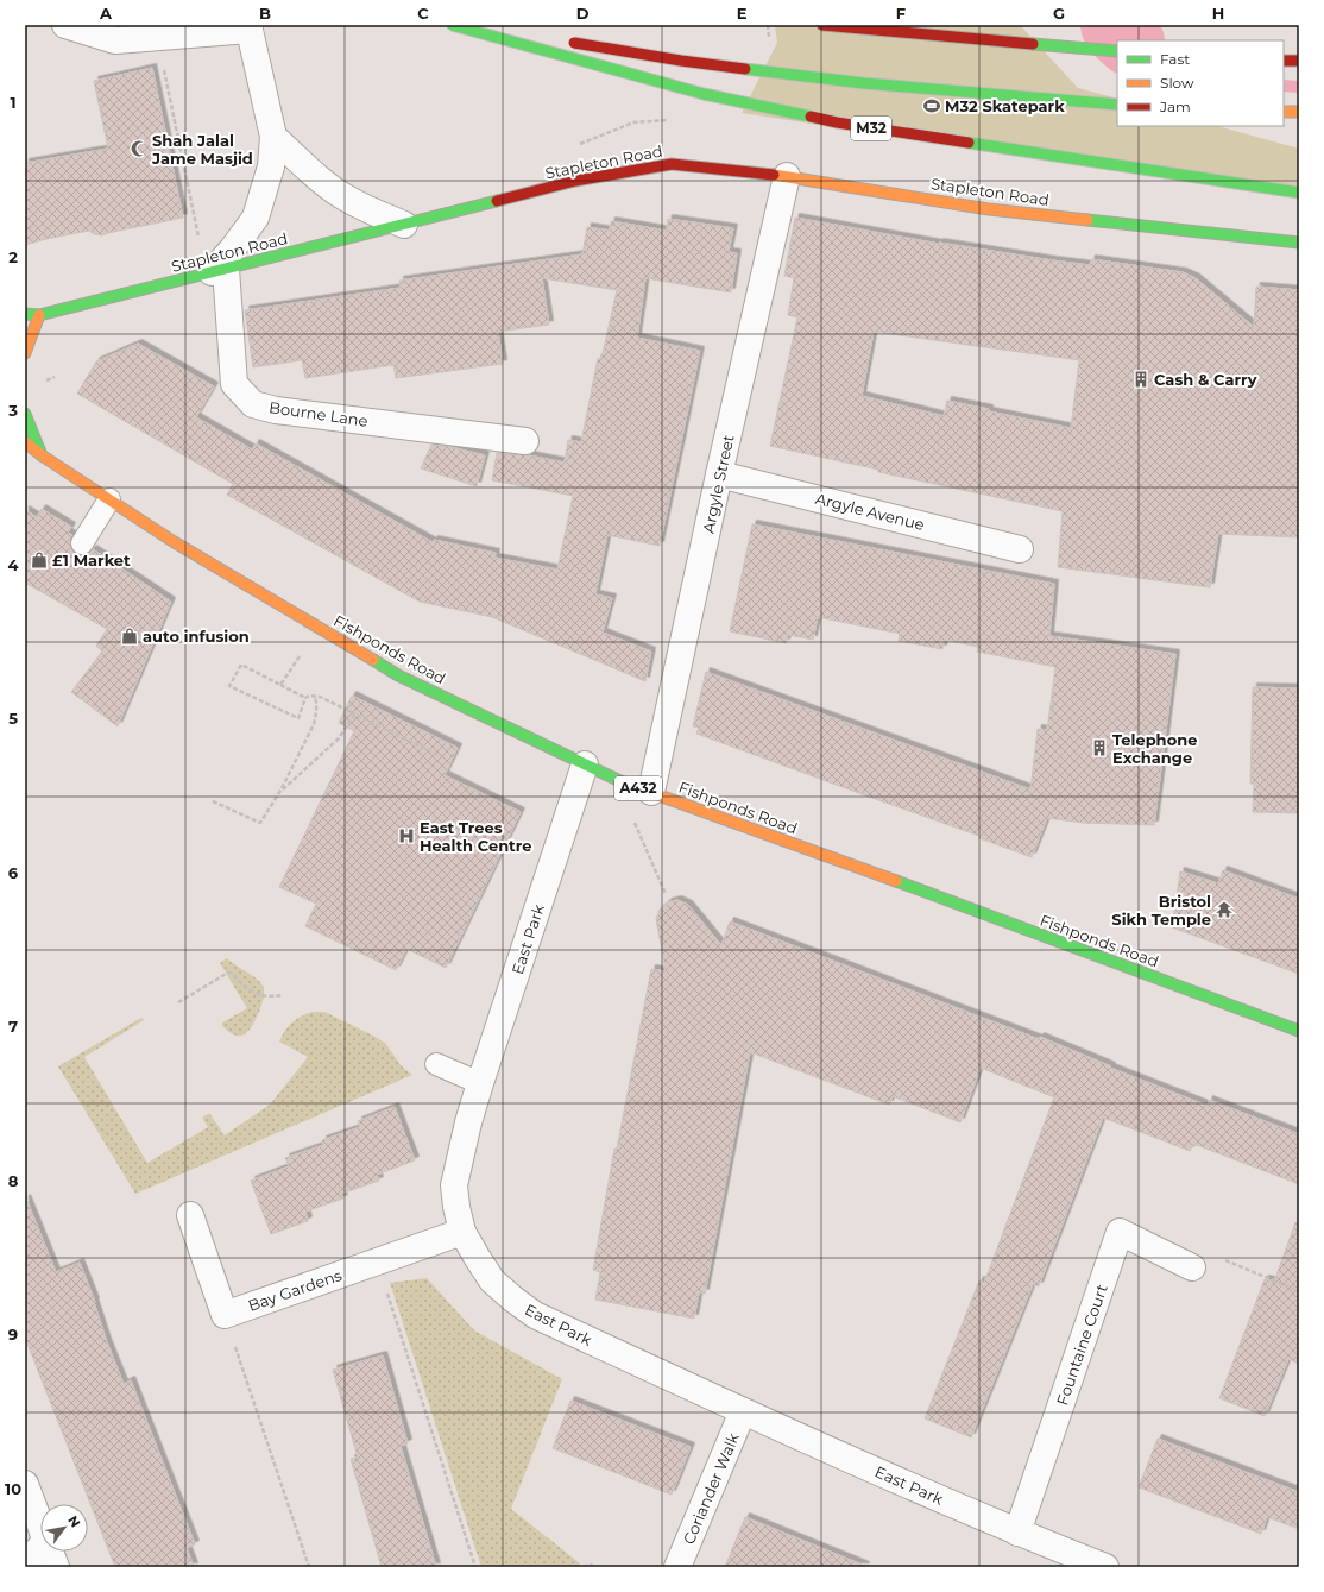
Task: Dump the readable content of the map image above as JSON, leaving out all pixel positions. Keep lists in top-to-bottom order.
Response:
{
  "streets": {
    "main road": [
      "M32",
      "Stapleton Road",
      "Fishponds Road",
      "A432"
    ],
    "street": [
      "Bourne Lane",
      "Argyle Street",
      "Argyle Avenue",
      "East Park",
      "Bay Gardens",
      "Fountaine Court",
      "Coriander Walk"
    ]
  },
  "crossings": [
    ["Stapleton Road", "Bourne Lane"],
    ["Stapleton Road", "Argyle Street"],
    ["Argyle Street", "Argyle Avenue"],
    ["Argyle Street", "Fishponds Road"],
    ["Fishponds Road", "East Park"],
    ["East Park", "Bay Gardens"],
    ["East Park", "Fountaine Court"],
    ["East Park", "Coriander Walk"]
  ],
  "places": {
    "sports": ["M32 Skatepark"],
    "mosque": ["Shah Jalal Jame Masjid"],
    "building": ["Cash & Carry", "Telephone Exchange"],
    "shop": ["£1 Market", "auto infusion"],
    "hospital": ["East Trees Health Centre"],
    "temple": ["Bristol Sikh Temple"]
  },
  "legend": ["Fast", "Slow", "Jam"],
  "north": "top right",
  "grid": {
    "columns": [
      "A",
      "B",
      "C",
      "D",
      "E",
      "F",
      "G",
      "H"
    ],
    "rows": [
      "1",
      "2",
      "3",
      "4",
      "5",
      "6",
      "7",
      "8",
      "9",
      "10"
    ]
  }
}
